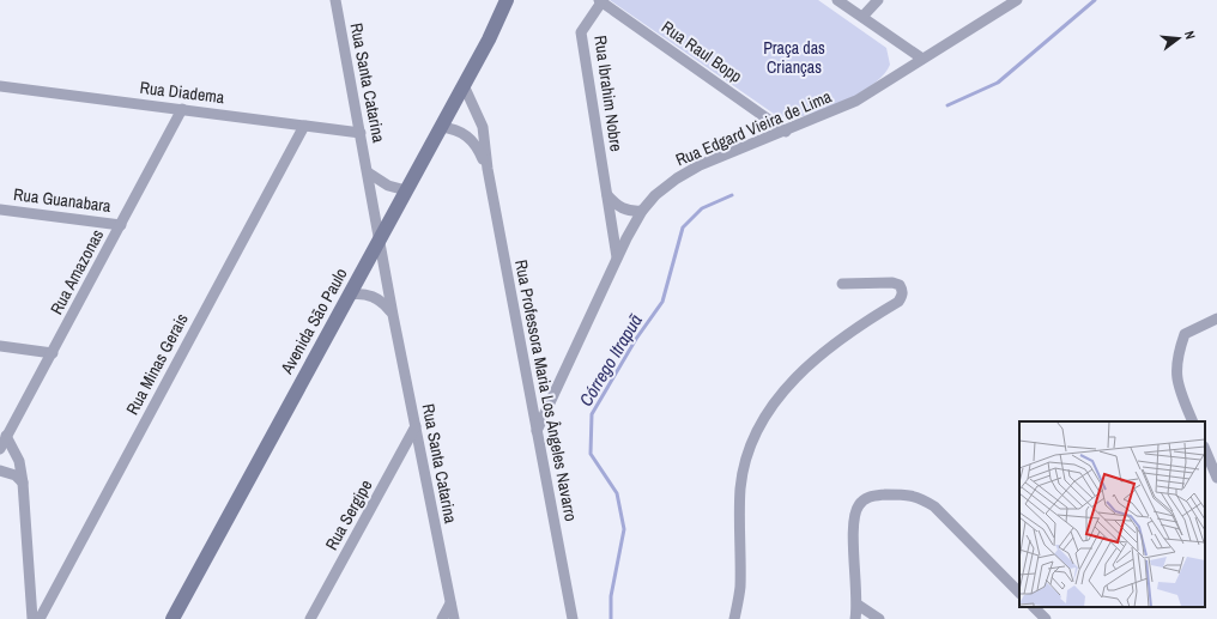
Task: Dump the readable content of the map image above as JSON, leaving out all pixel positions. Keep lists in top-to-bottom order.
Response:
{
  "streets": {
    "main road": ["Avenida São Paulo"],
    "street": [
      "Rua Raul Bopp",
      "Rua Santa Catarina",
      "Rua Diadema",
      "Rua Ibrahim Nobre",
      "Rua Edgard Vieira de Lima",
      "Rua Guanabara",
      "Rua Amazonas",
      "Rua Minas Gerais",
      "Rua Professora Maria Los Ângeles Navarro",
      "Rua Sergipe"
    ]
  },
  "crossings": [
    ["Rua Raul Bopp", "Rua Ibrahim Nobre"],
    ["Rua Raul Bopp", "Rua Edgard Vieira de Lima"],
    ["Rua Santa Catarina", "Rua Diadema"],
    ["Rua Santa Catarina", "Avenida São Paulo"],
    ["Rua Santa Catarina", "Rua Sergipe"],
    ["Rua Diadema", "Rua Amazonas"],
    ["Rua Diadema", "Rua Minas Gerais"],
    ["Rua Ibrahim Nobre", "Rua Edgard Vieira de Lima"],
    ["Rua Edgard Vieira de Lima", "Rua Professora Maria Los Ângeles Navarro"],
    ["Rua Guanabara", "Rua Amazonas"],
    ["Avenida São Paulo", "Rua Professora Maria Los Ângeles Navarro"]
  ],
  "water": ["Córrego Itrapuã"],
  "parks": ["Praça das Crianças"],
  "north": "right"
}
